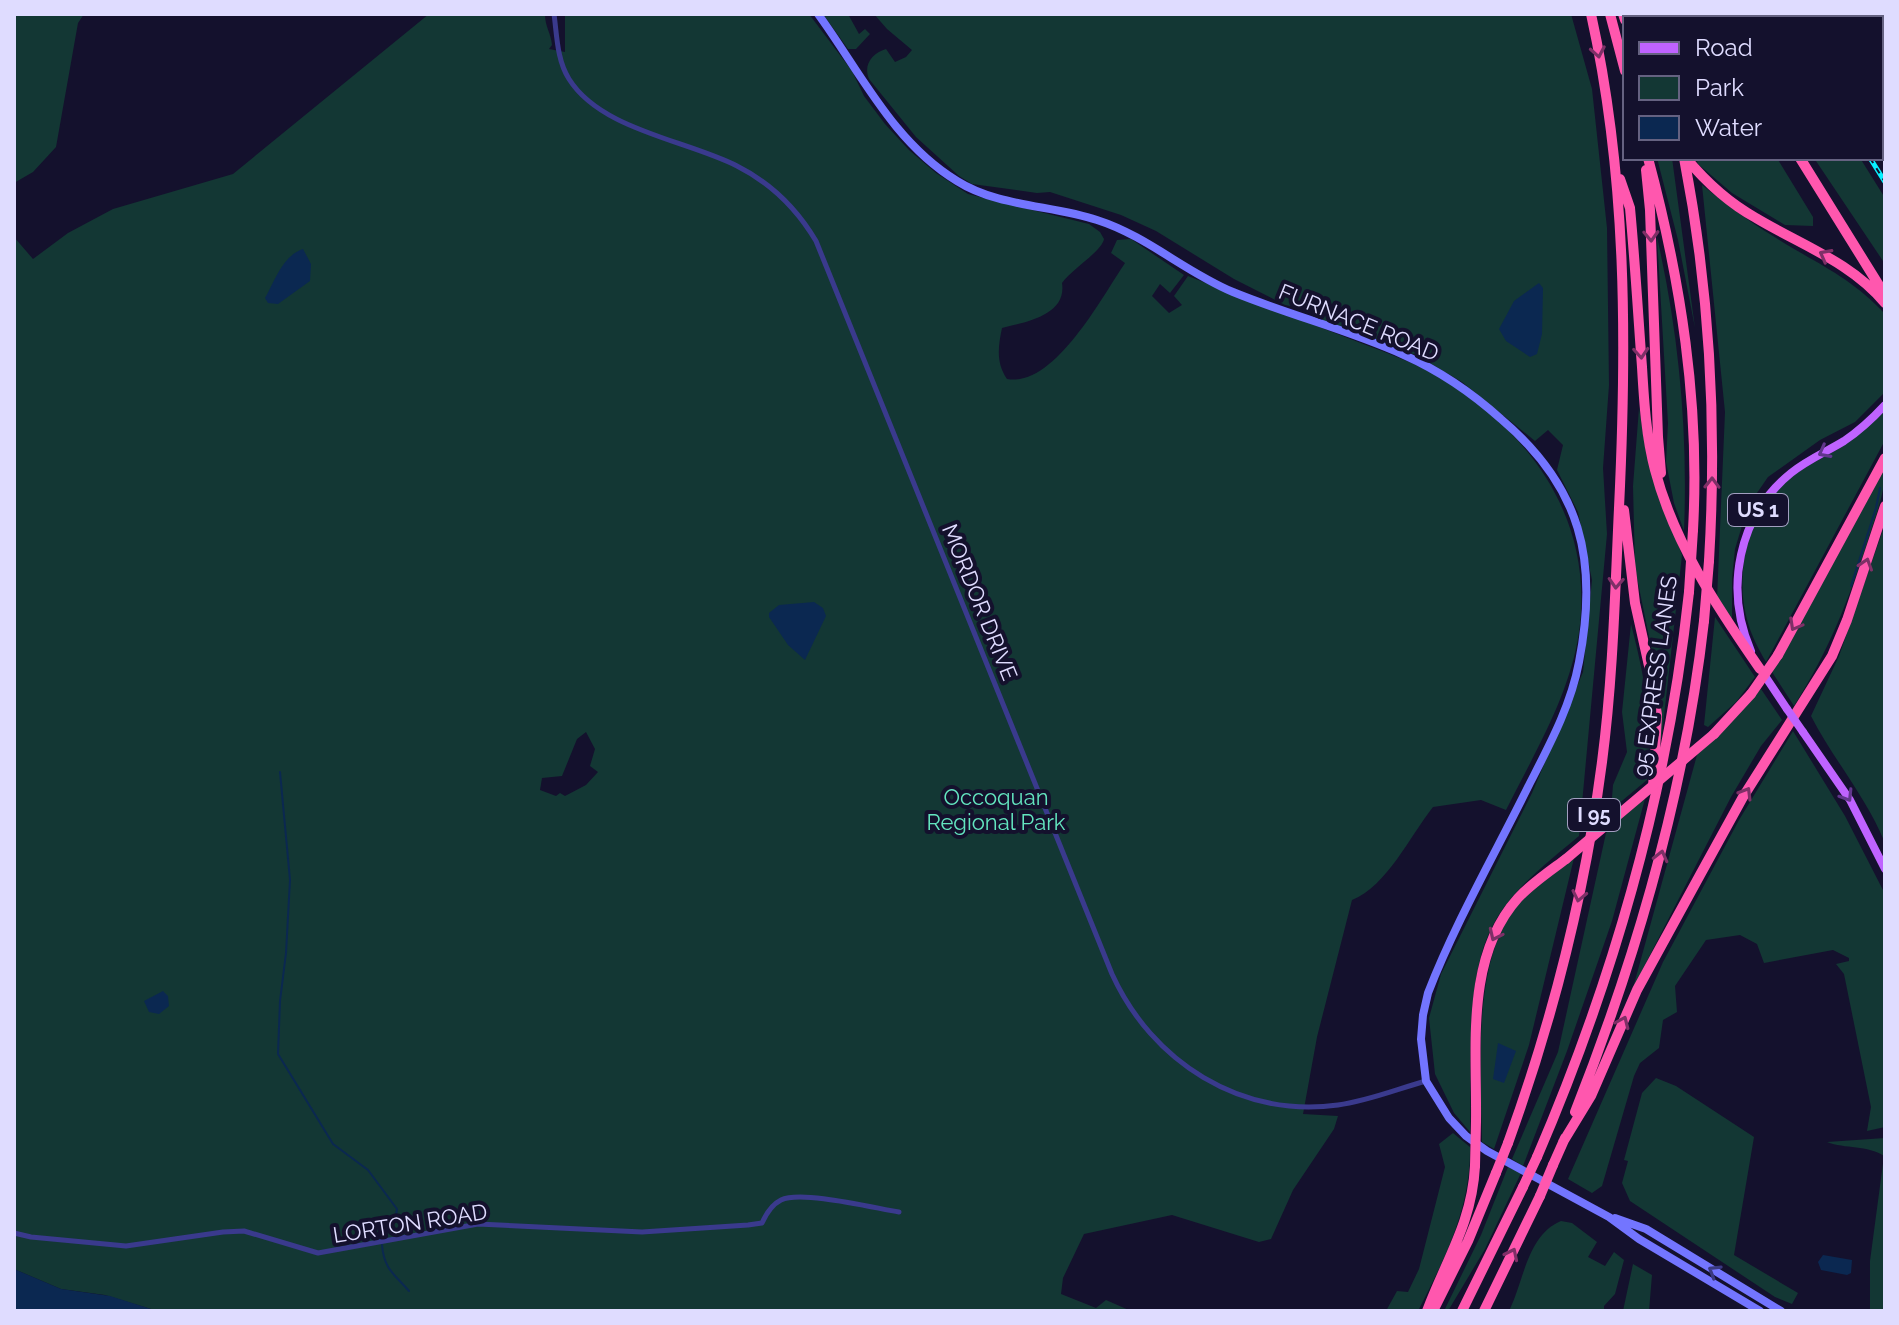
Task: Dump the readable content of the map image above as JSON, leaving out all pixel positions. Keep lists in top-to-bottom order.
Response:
{
  "streets": {
    "highway": ["95 EXPRESS LANES", "I 95"],
    "main road": ["FURNACE ROAD", "US 1"],
    "street": ["MORDOR DRIVE", "LORTON ROAD"]
  },
  "crossings": [
    ["FURNACE ROAD", "MORDOR DRIVE"]
  ],
  "parks": ["Occoquan Regional Park"],
  "legend": ["Road", "Park", "Water"]
}
